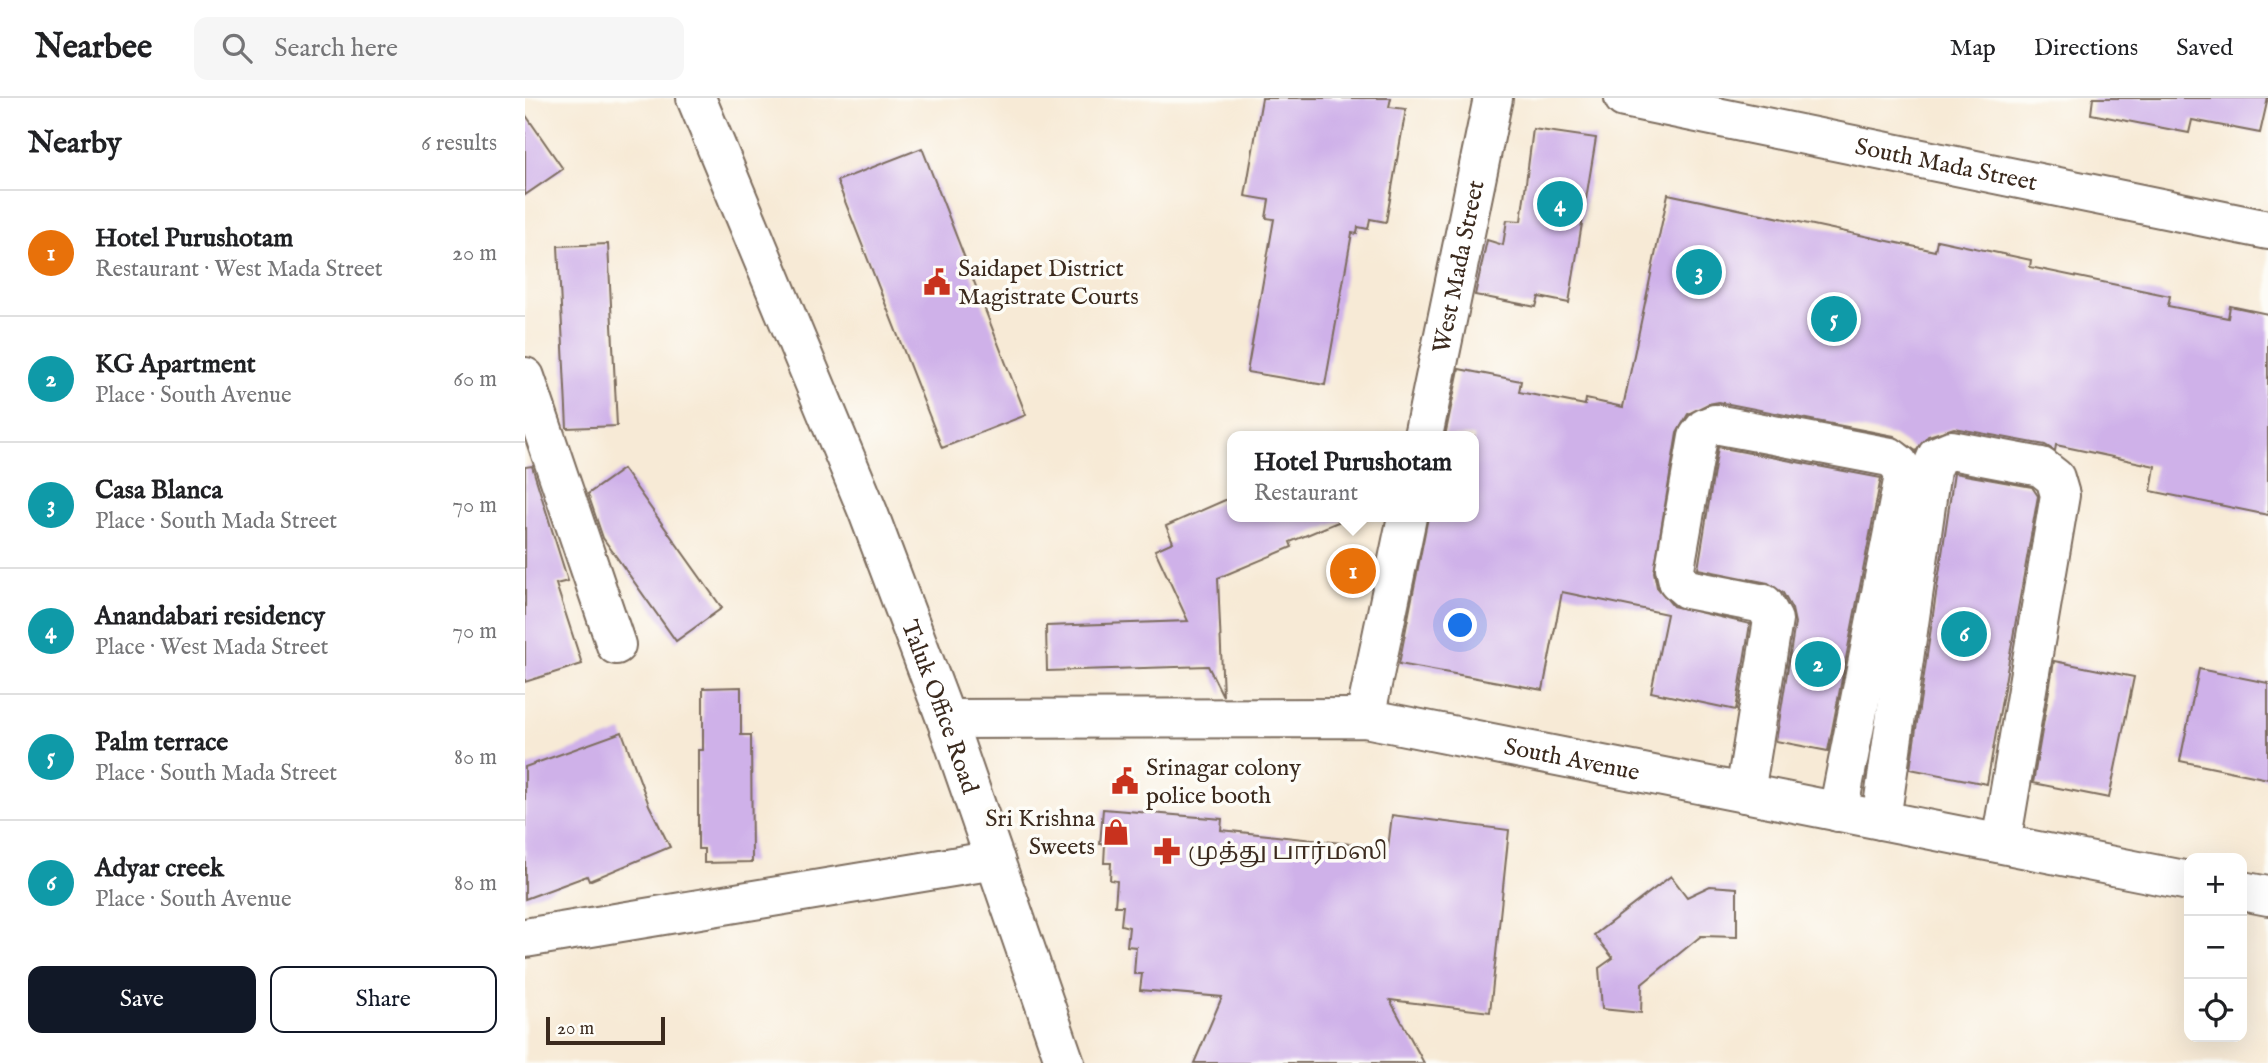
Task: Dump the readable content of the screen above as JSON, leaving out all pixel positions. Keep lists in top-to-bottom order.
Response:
{
  "streets": {
    "street": [
      "South Mada Street",
      "West Mada Street",
      "Taluk Office Road",
      "South Avenue"
    ]
  },
  "crossings": [
    ["Taluk Office Road", "South Avenue"]
  ],
  "places": {
    "public building": ["Saidapet District Magistrate Courts", "Srinagar colony police booth"],
    "shop": ["Sri Krishna Sweets"],
    "pharmacy": ["முத்து பார்மஸி"]
  },
  "scale_bar": "20 m",
  "page": {
    "header": "Nearbee",
    "search": "Search here",
    "nav": ["Map", "Directions", "Saved"],
    "heading": ["Nearby", "6 results"],
    "pins": [
      "4",
      "3",
      "5",
      "1",
      "6",
      "2"
    ],
    "list": [
      {
        "mark": "1",
        "name": "Hotel Purushotam",
        "note": "Restaurant · West Mada Street",
        "value": "20 m"
      },
      {
        "mark": "2",
        "name": "KG Apartment",
        "note": "Place · South Avenue",
        "value": "60 m"
      },
      {
        "mark": "3",
        "name": "Casa Blanca",
        "note": "Place · South Mada Street",
        "value": "70 m"
      },
      {
        "mark": "4",
        "name": "Anandabari residency",
        "note": "Place · West Mada Street",
        "value": "70 m"
      },
      {
        "mark": "5",
        "name": "Palm terrace",
        "note": "Place · South Mada Street",
        "value": "80 m"
      },
      {
        "mark": "6",
        "name": "Adyar creek",
        "note": "Place · South Avenue",
        "value": "80 m"
      }
    ],
    "popup": ["Hotel Purushotam", "Restaurant"],
    "map_buttons": ["+", "−"],
    "buttons": ["Save", "Share"],
    "scale": "20 m"
  }
}
